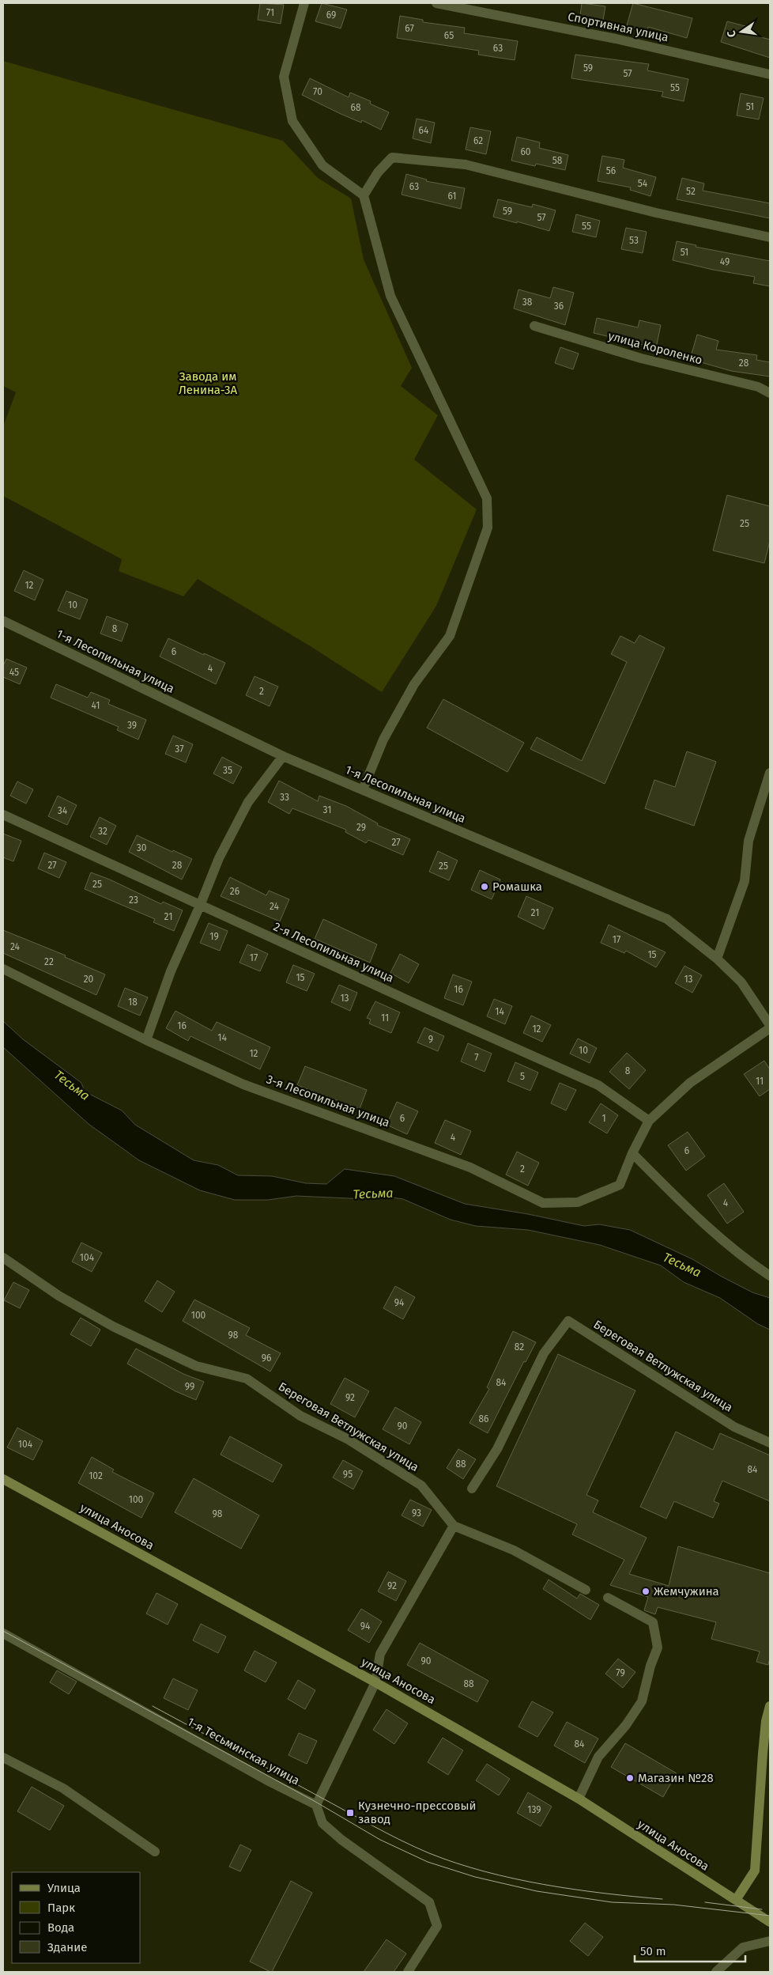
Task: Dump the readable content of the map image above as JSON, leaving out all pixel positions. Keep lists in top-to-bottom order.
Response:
{
  "streets": {
    "main road": ["улица Аносова"],
    "street": [
      "Спортивная улица",
      "улица Короленко",
      "1-я Лесопильная улица",
      "2-я Лесопильная улица",
      "3-я Лесопильная улица",
      "Береговая Ветлужская улица",
      "1-я Тесьминская улица"
    ]
  },
  "crossings": [
    ["2-я Лесопильная улица", "3-я Лесопильная улица"]
  ],
  "water": ["Тесьма"],
  "parks": ["Завода им Ленина-3А"],
  "places": {
    "other": ["Ромашка", "Жемчужина", "Магазин №28"],
    "transit": ["Кузнечно-прессовый завод"]
  },
  "house_numbers": [
    "71",
    "69",
    "67",
    "65",
    "63",
    "59",
    "57",
    "55",
    "70",
    "51",
    "68",
    "64",
    "62",
    "60",
    "58",
    "56",
    "54",
    "63",
    "52",
    "61",
    "59",
    "57",
    "55",
    "53",
    "51",
    "49",
    "38",
    "36",
    "28",
    "25",
    "12",
    "10",
    "8",
    "6",
    "4",
    "45",
    "2",
    "41",
    "39",
    "37",
    "35",
    "33",
    "31",
    "34",
    "29",
    "32",
    "27",
    "30",
    "27",
    "28",
    "25",
    "25",
    "26",
    "23",
    "24",
    "21",
    "21",
    "19",
    "17",
    "24",
    "15",
    "17",
    "22",
    "15",
    "20",
    "13",
    "16",
    "13",
    "18",
    "14",
    "11",
    "16",
    "12",
    "14",
    "9",
    "10",
    "12",
    "7",
    "8",
    "5",
    "11",
    "6",
    "1",
    "4",
    "6",
    "2",
    "4",
    "104",
    "94",
    "100",
    "98",
    "82",
    "96",
    "84",
    "99",
    "92",
    "86",
    "90",
    "104",
    "88",
    "84",
    "95",
    "102",
    "100",
    "93",
    "98",
    "92",
    "94",
    "90",
    "79",
    "88",
    "84",
    "139"
  ],
  "legend": [
    "Улица",
    "Парк",
    "Вода",
    "Здание"
  ],
  "scale_bar": "50 m",
  "north": "left"
}
